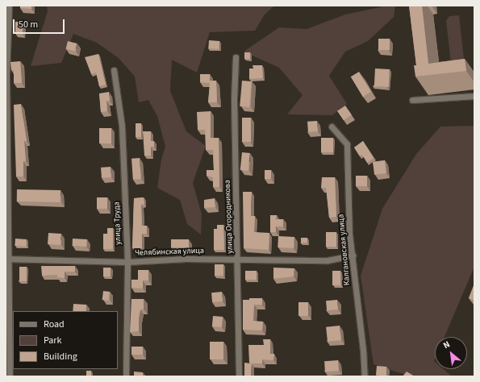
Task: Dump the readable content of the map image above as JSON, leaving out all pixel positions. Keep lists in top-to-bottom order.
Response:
{
  "streets": {
    "street": [
      "улица Огородникова",
      "улица Труда",
      "Калгановская улица",
      "Челябинская улица"
    ]
  },
  "crossings": [
    ["улица Огородникова", "Челябинская улица"],
    ["улица Труда", "Челябинская улица"],
    ["Калгановская улица", "Челябинская улица"]
  ],
  "legend": ["Road", "Park", "Building"],
  "scale_bar": "50 m",
  "north": "top left"
}
